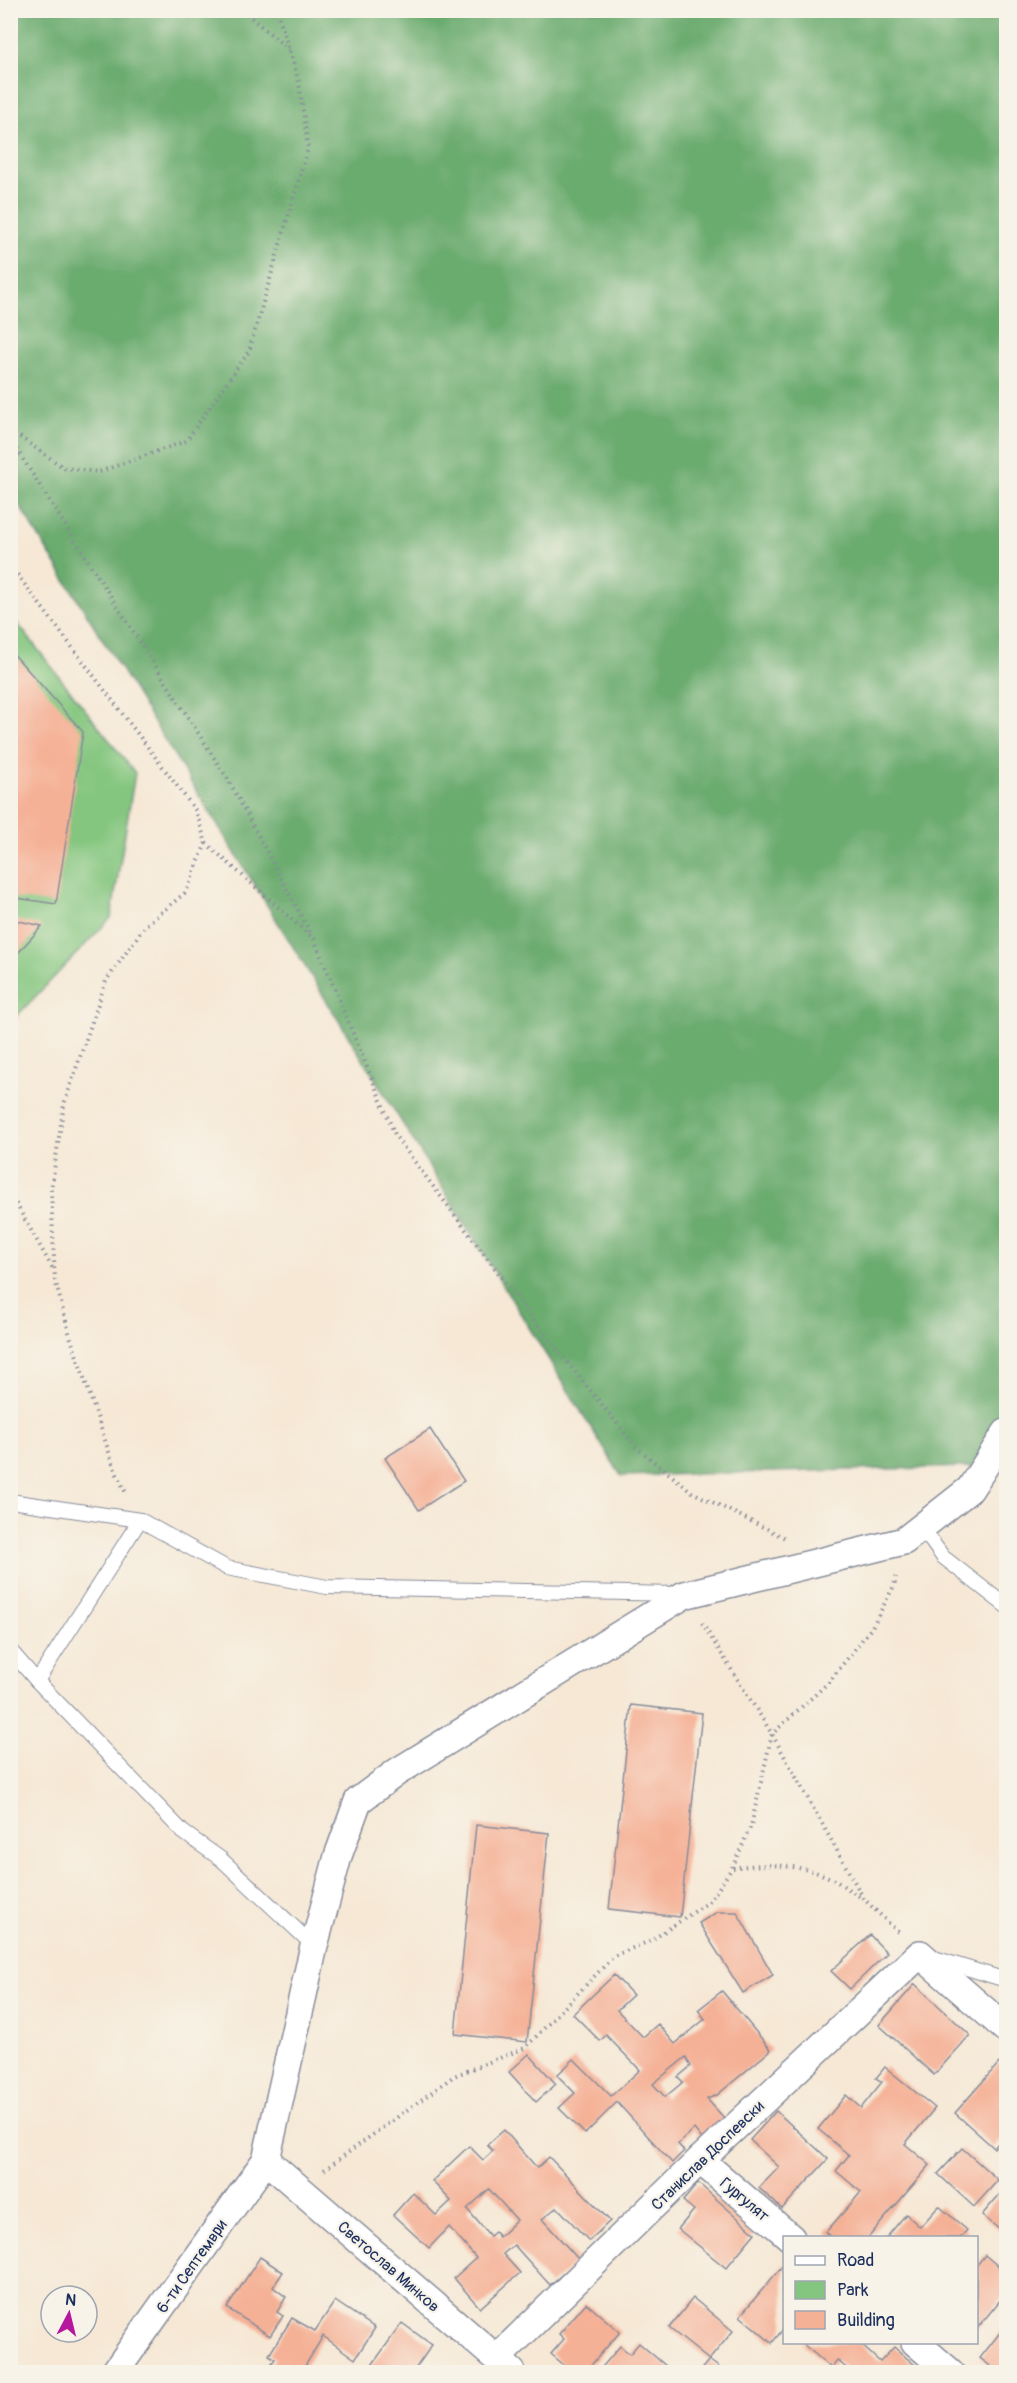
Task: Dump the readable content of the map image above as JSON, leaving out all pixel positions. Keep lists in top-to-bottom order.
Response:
{
  "streets": {
    "street": [
      "Станислав Доспевски",
      "Гургулят",
      "6-ти Септември",
      "Светослав Минков"
    ]
  },
  "crossings": [
    ["Станислав Доспевски", "Гургулят"],
    ["Станислав Доспевски", "Светослав Минков"],
    ["6-ти Септември", "Светослав Минков"]
  ],
  "legend": ["Road", "Park", "Building"],
  "north": "top"
}
